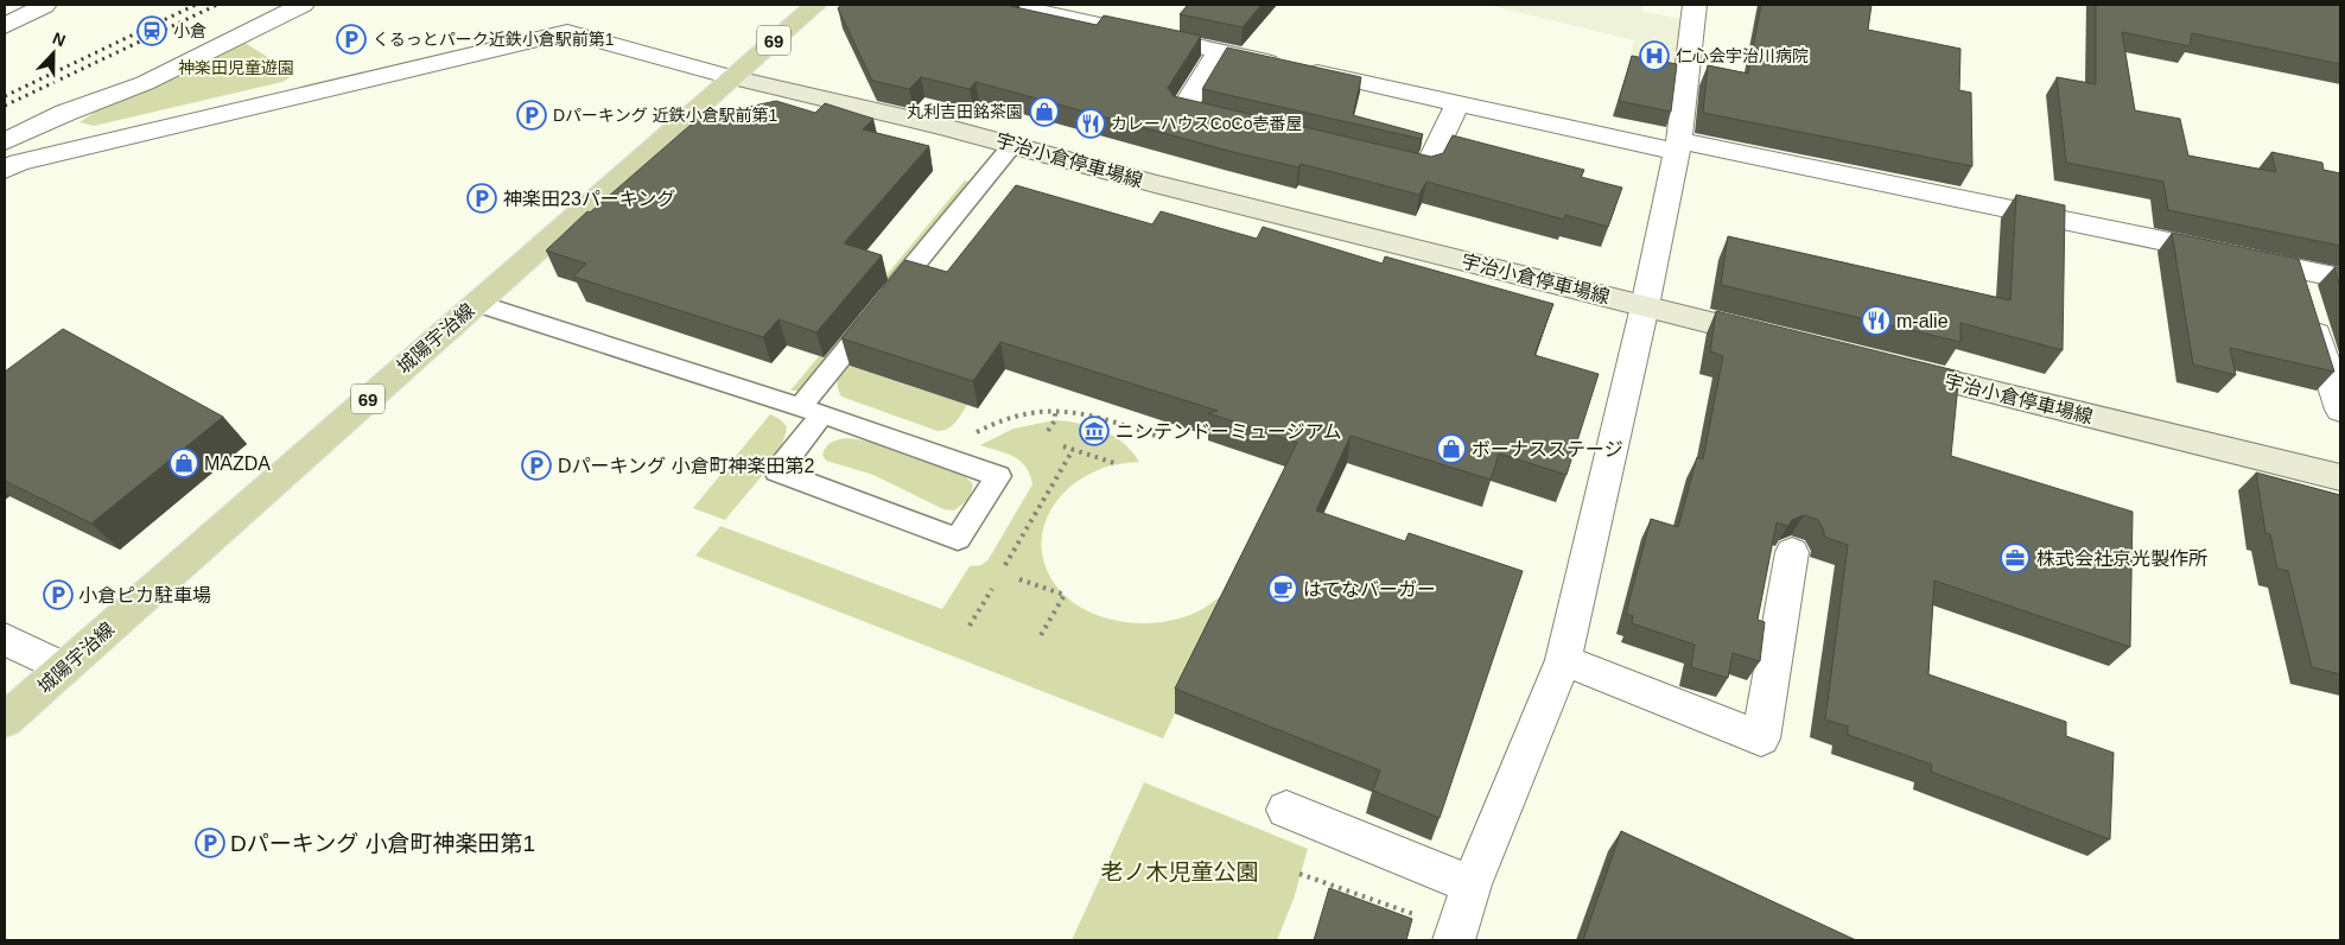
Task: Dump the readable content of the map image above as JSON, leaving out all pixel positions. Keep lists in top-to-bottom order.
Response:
{
  "streets": {
    "main road": ["69", "宇治小倉停車場線", "城陽宇治線"]
  },
  "crossings": [
    ["宇治小倉停車場線", "城陽宇治線"]
  ],
  "parks": ["神楽田児童遊園", "老ノ木児童公園"],
  "places": {
    "station": ["小倉"],
    "parking": [
      "くるっとパーク近鉄小倉駅前第1",
      "Dパーキング 近鉄小倉駅前第1",
      "神楽田23パーキング",
      "Dパーキング 小倉町神楽田第2",
      "小倉ピカ駐車場",
      "Dパーキング 小倉町神楽田第1"
    ],
    "hospital": ["仁心会宇治川病院"],
    "shop": ["丸利吉田銘茶園", "ボーナスステージ", "MAZDA"],
    "restaurant": ["カレーハウスCoCo壱番屋", "m-alie"],
    "museum": ["ニンテンドーミュージアム"],
    "office": ["株式会社京光製作所"],
    "cafe": ["はてなバーガー"]
  },
  "north": "top"
}
